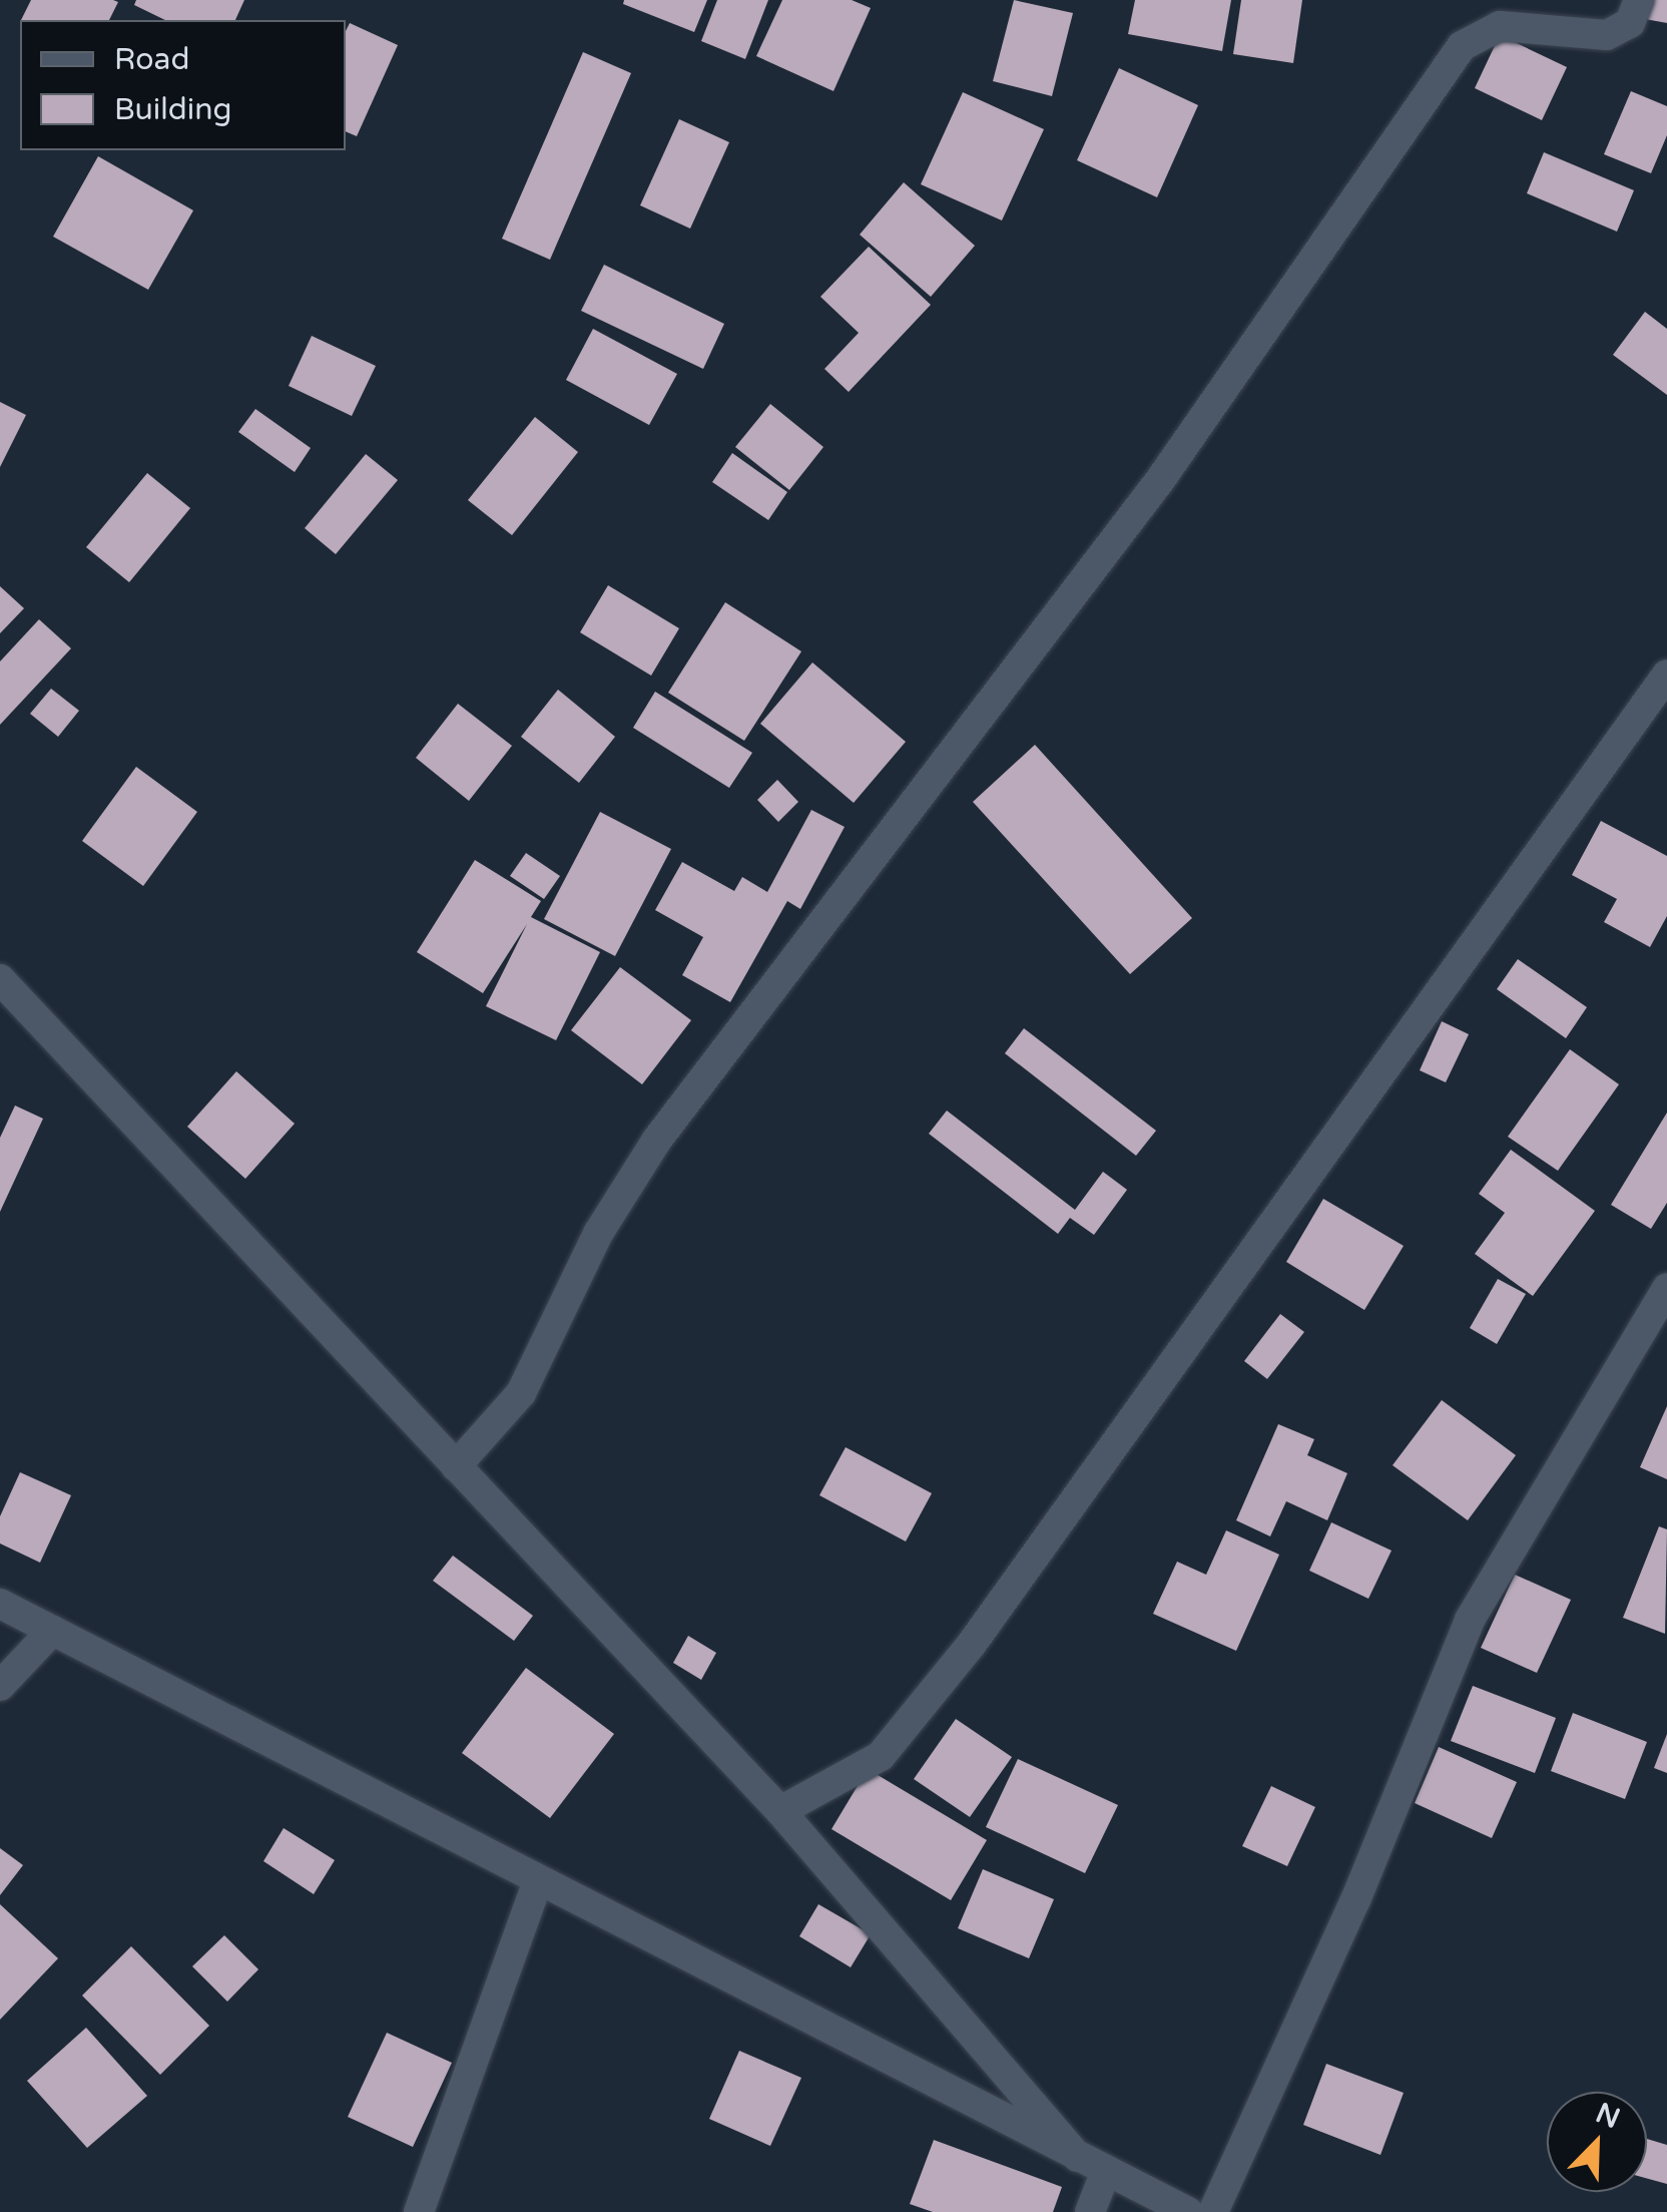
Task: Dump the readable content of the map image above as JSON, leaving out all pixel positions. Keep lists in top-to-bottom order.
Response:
{
  "legend": ["Road", "Building"],
  "north": "top right"
}
